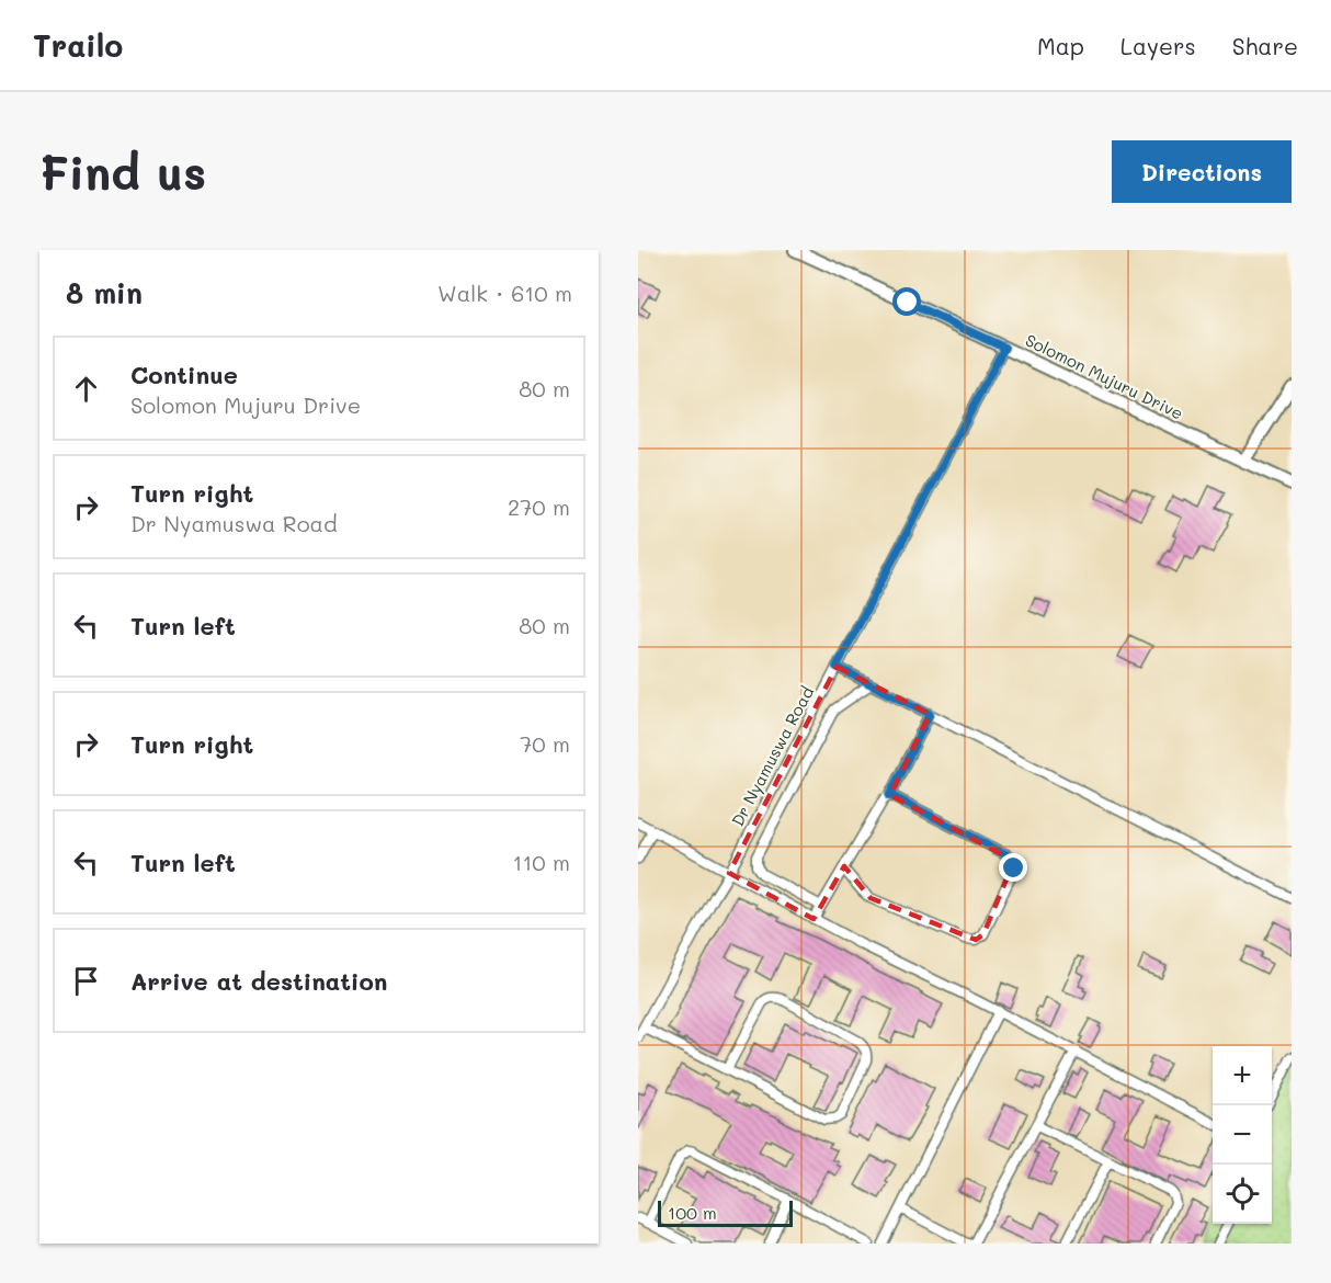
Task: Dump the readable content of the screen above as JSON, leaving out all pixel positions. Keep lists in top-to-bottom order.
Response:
{
  "streets": {
    "street": ["Solomon Mujuru Drive", "Dr Nyamuswa Road"]
  },
  "crossings": [
    ["Solomon Mujuru Drive", "Dr Nyamuswa Road"]
  ],
  "scale_bar": "100 m",
  "page": {
    "header": "Trailo",
    "nav": ["Map", "Layers", "Share"],
    "buttons": "Directions",
    "title": "Find us",
    "heading": ["8 min", "Walk · 610 m"],
    "list": [
      ["Continue", "Solomon Mujuru Drive", "80 m"],
      ["Turn right", "Dr Nyamuswa Road", "270 m"],
      ["Turn left", "80 m"],
      ["Turn right", "70 m"],
      ["Turn left", "110 m"],
      "Arrive at destination"
    ],
    "map_buttons": ["+", "−"],
    "scale": "100 m"
  }
}
